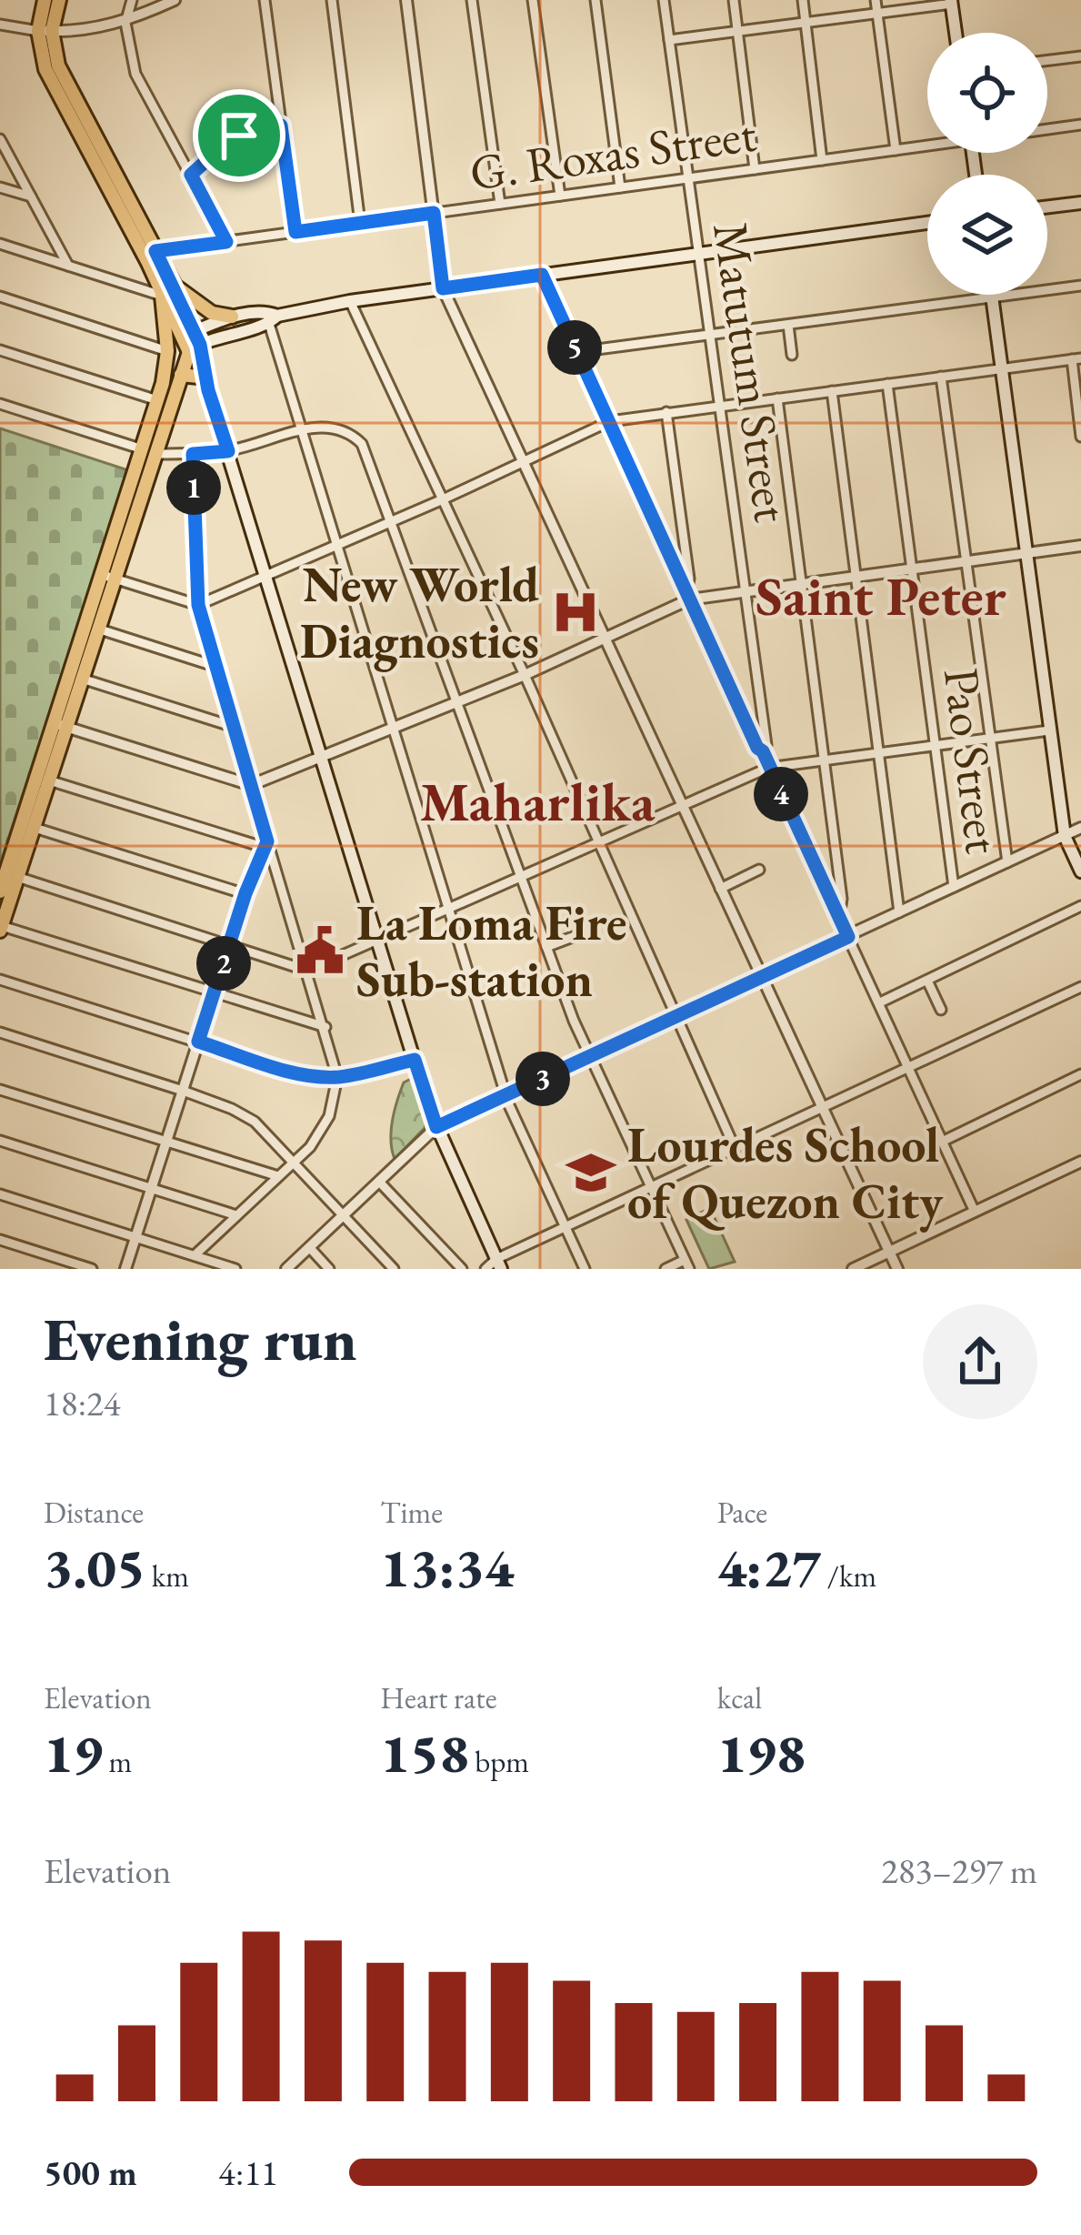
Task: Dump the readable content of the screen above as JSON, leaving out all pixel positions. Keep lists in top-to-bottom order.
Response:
{
  "streets": {
    "street": ["G. Roxas Street", "Matutum Street", "Pao Street"]
  },
  "crossings": [
    ["G. Roxas Street", "Matutum Street"]
  ],
  "districts": ["Saint Peter", "Maharlika"],
  "places": {
    "hospital": ["New World Diagnostics"],
    "public building": ["La Loma Fire Sub-station"],
    "school or university": ["Lourdes School of Quezon City"]
  },
  "page": {
    "pins": [
      "5",
      "1",
      "4",
      "2",
      "3"
    ],
    "heading": ["Evening run", "18:24"],
    "stats": [
      ["Distance", "3.05 km"],
      ["Time", "13:34"],
      ["Pace", "4:27 /km"],
      ["Elevation", "19 m"],
      ["Heart rate", "158 bpm"],
      ["kcal", "198"]
    ],
    "chart": ["Elevation", "283–297 m"],
    "list": [
      {
        "name": "500 m",
        "note": "4:11"
      }
    ]
  }
}
